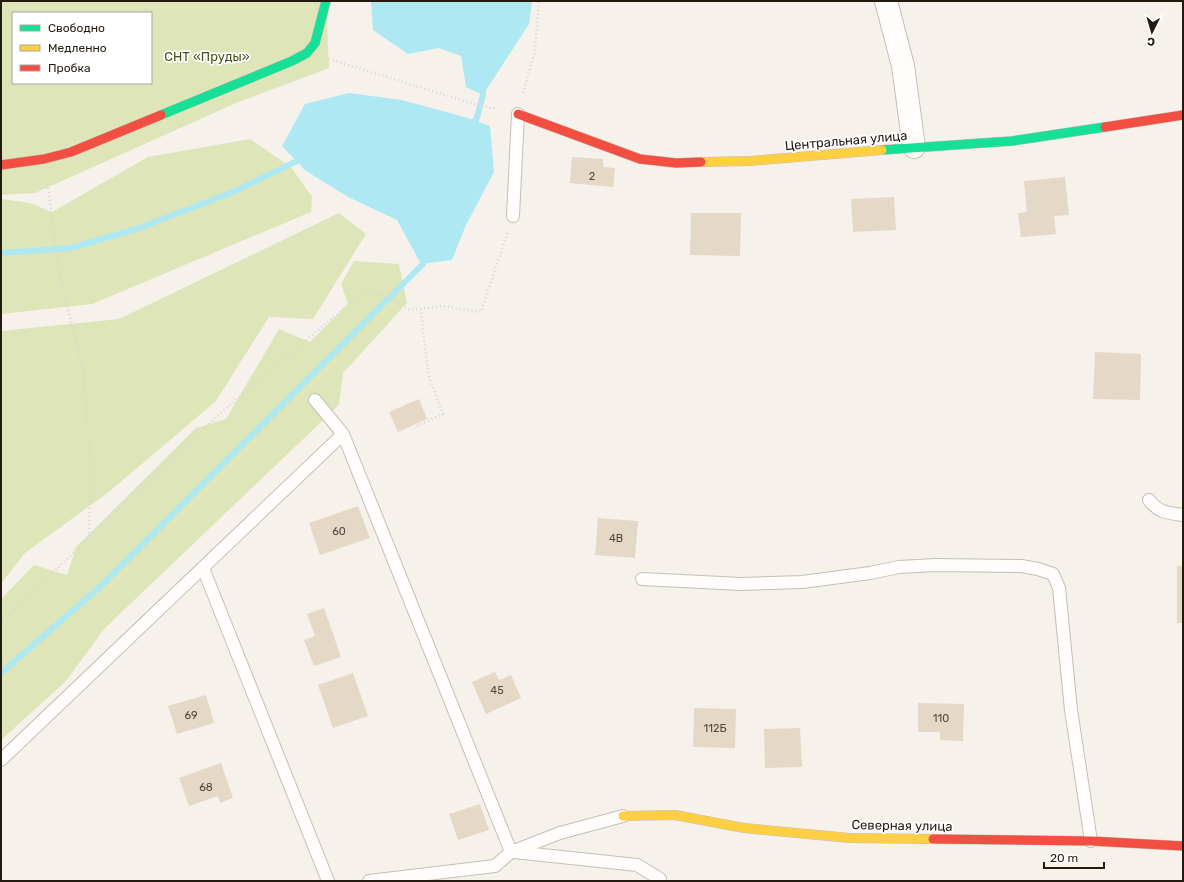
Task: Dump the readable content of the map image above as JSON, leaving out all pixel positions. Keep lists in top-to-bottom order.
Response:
{
  "streets": {
    "street": ["Центральная улица", "Северная улица"]
  },
  "parks": ["СНТ «Пруды»"],
  "house_numbers": [
    "2",
    "60",
    "4В",
    "45",
    "69",
    "110",
    "112Б",
    "68"
  ],
  "legend": ["Свободно", "Медленно", "Пробка"],
  "scale_bar": "20 m",
  "north": "bottom"
}
